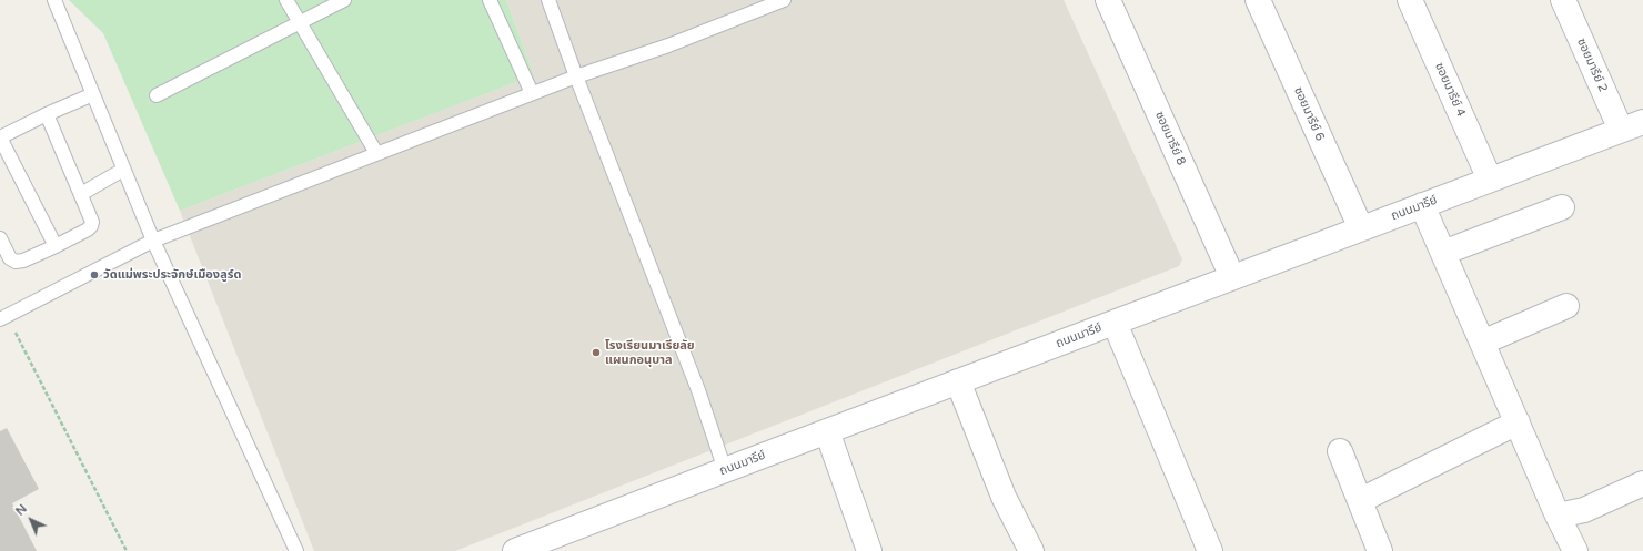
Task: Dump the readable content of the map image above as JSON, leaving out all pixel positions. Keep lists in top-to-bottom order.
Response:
{
  "streets": {
    "street": [
      "ซอยมารีย์ 2",
      "ซอยมารีย์ 4",
      "ซอยมารีย์ 6",
      "ซอยมารีย์ 8",
      "ถนนมารีย์"
    ]
  },
  "crossings": [
    ["ซอยมารีย์ 2", "ถนนมารีย์"],
    ["ซอยมารีย์ 4", "ถนนมารีย์"],
    ["ซอยมารีย์ 6", "ถนนมารีย์"],
    ["ซอยมารีย์ 8", "ถนนมารีย์"]
  ],
  "places": ["วัดแม่พระประจักษ์เมืองลูร์ด", "โรงเรียนมาเรียลัย แผนกอนุบาล"],
  "north": "top left"
}
